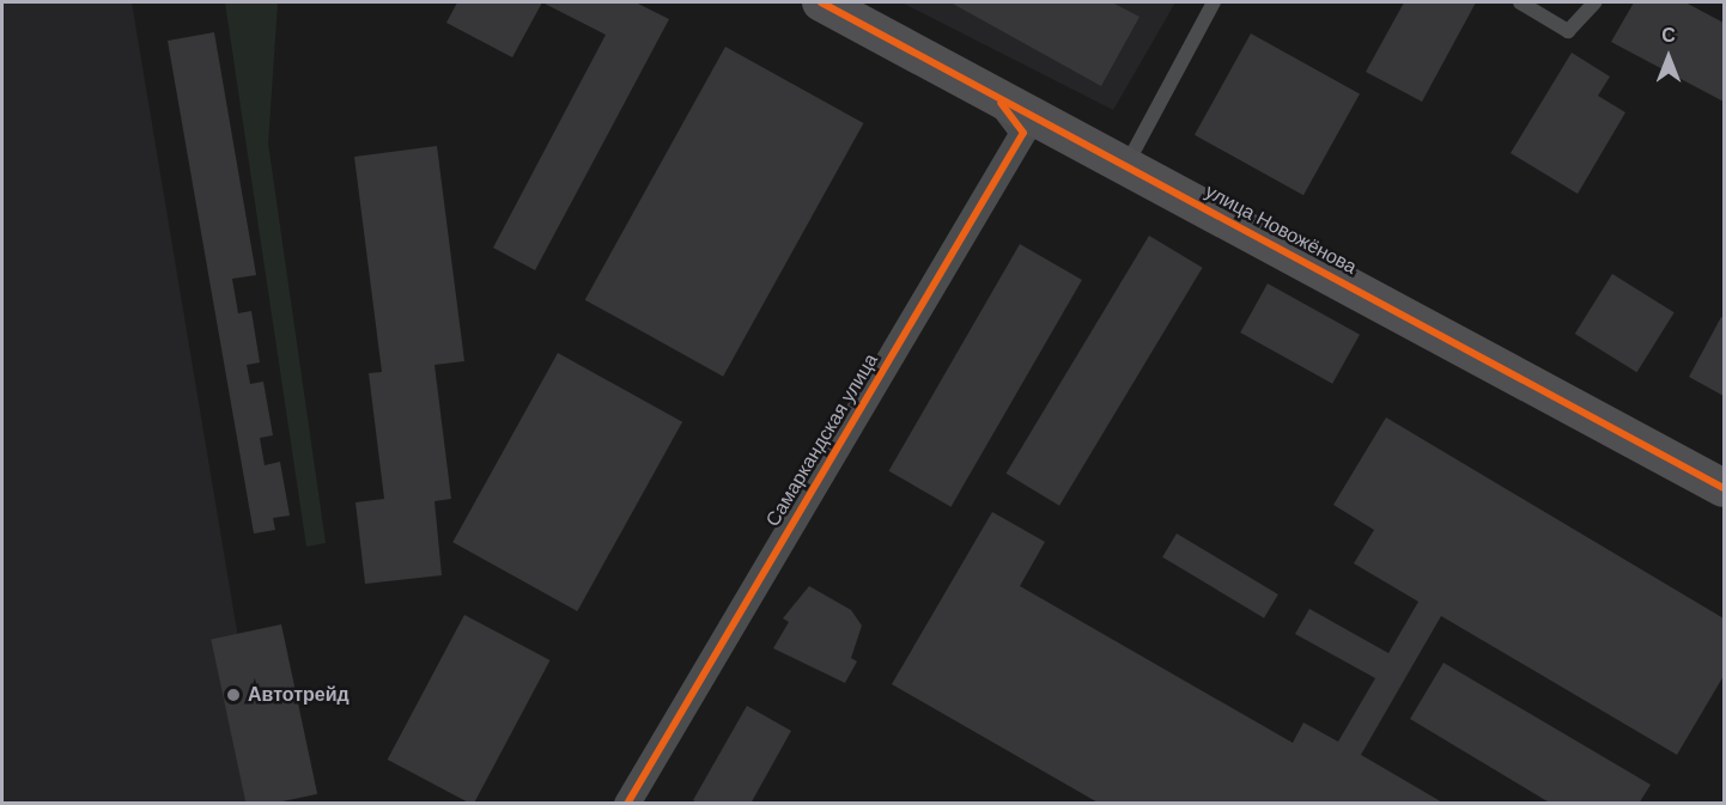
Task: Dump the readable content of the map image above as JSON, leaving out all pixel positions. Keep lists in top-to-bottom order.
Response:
{
  "streets": {
    "street": ["улица Новожёнова", "Самаркандская улица"]
  },
  "crossings": [
    ["улица Новожёнова", "Самаркандская улица"]
  ],
  "places": ["Автотрейд"],
  "north": "top"
}
